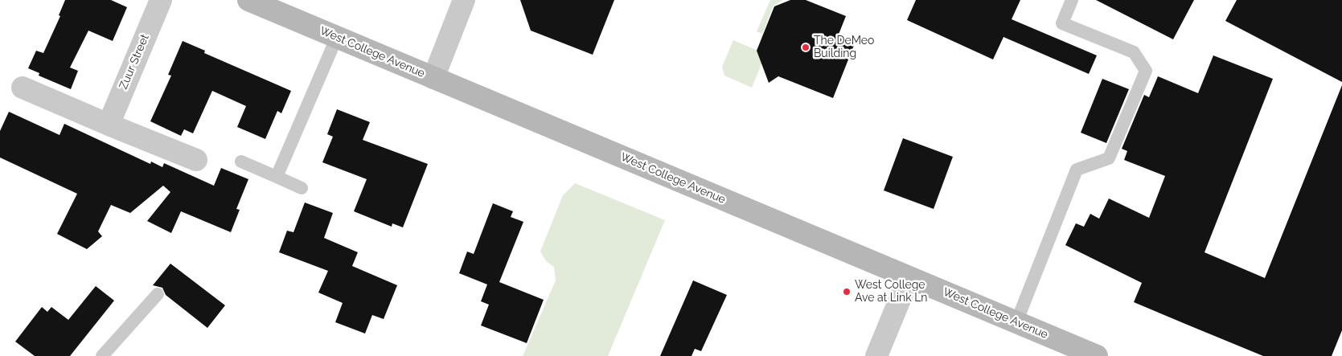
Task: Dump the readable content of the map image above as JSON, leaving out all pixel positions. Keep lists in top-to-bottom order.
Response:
{
  "streets": {
    "main road": ["West College Avenue"],
    "street": ["Zuur Street"]
  },
  "places": ["The DeMeo Building", "West College Ave at Link Ln"]
}
